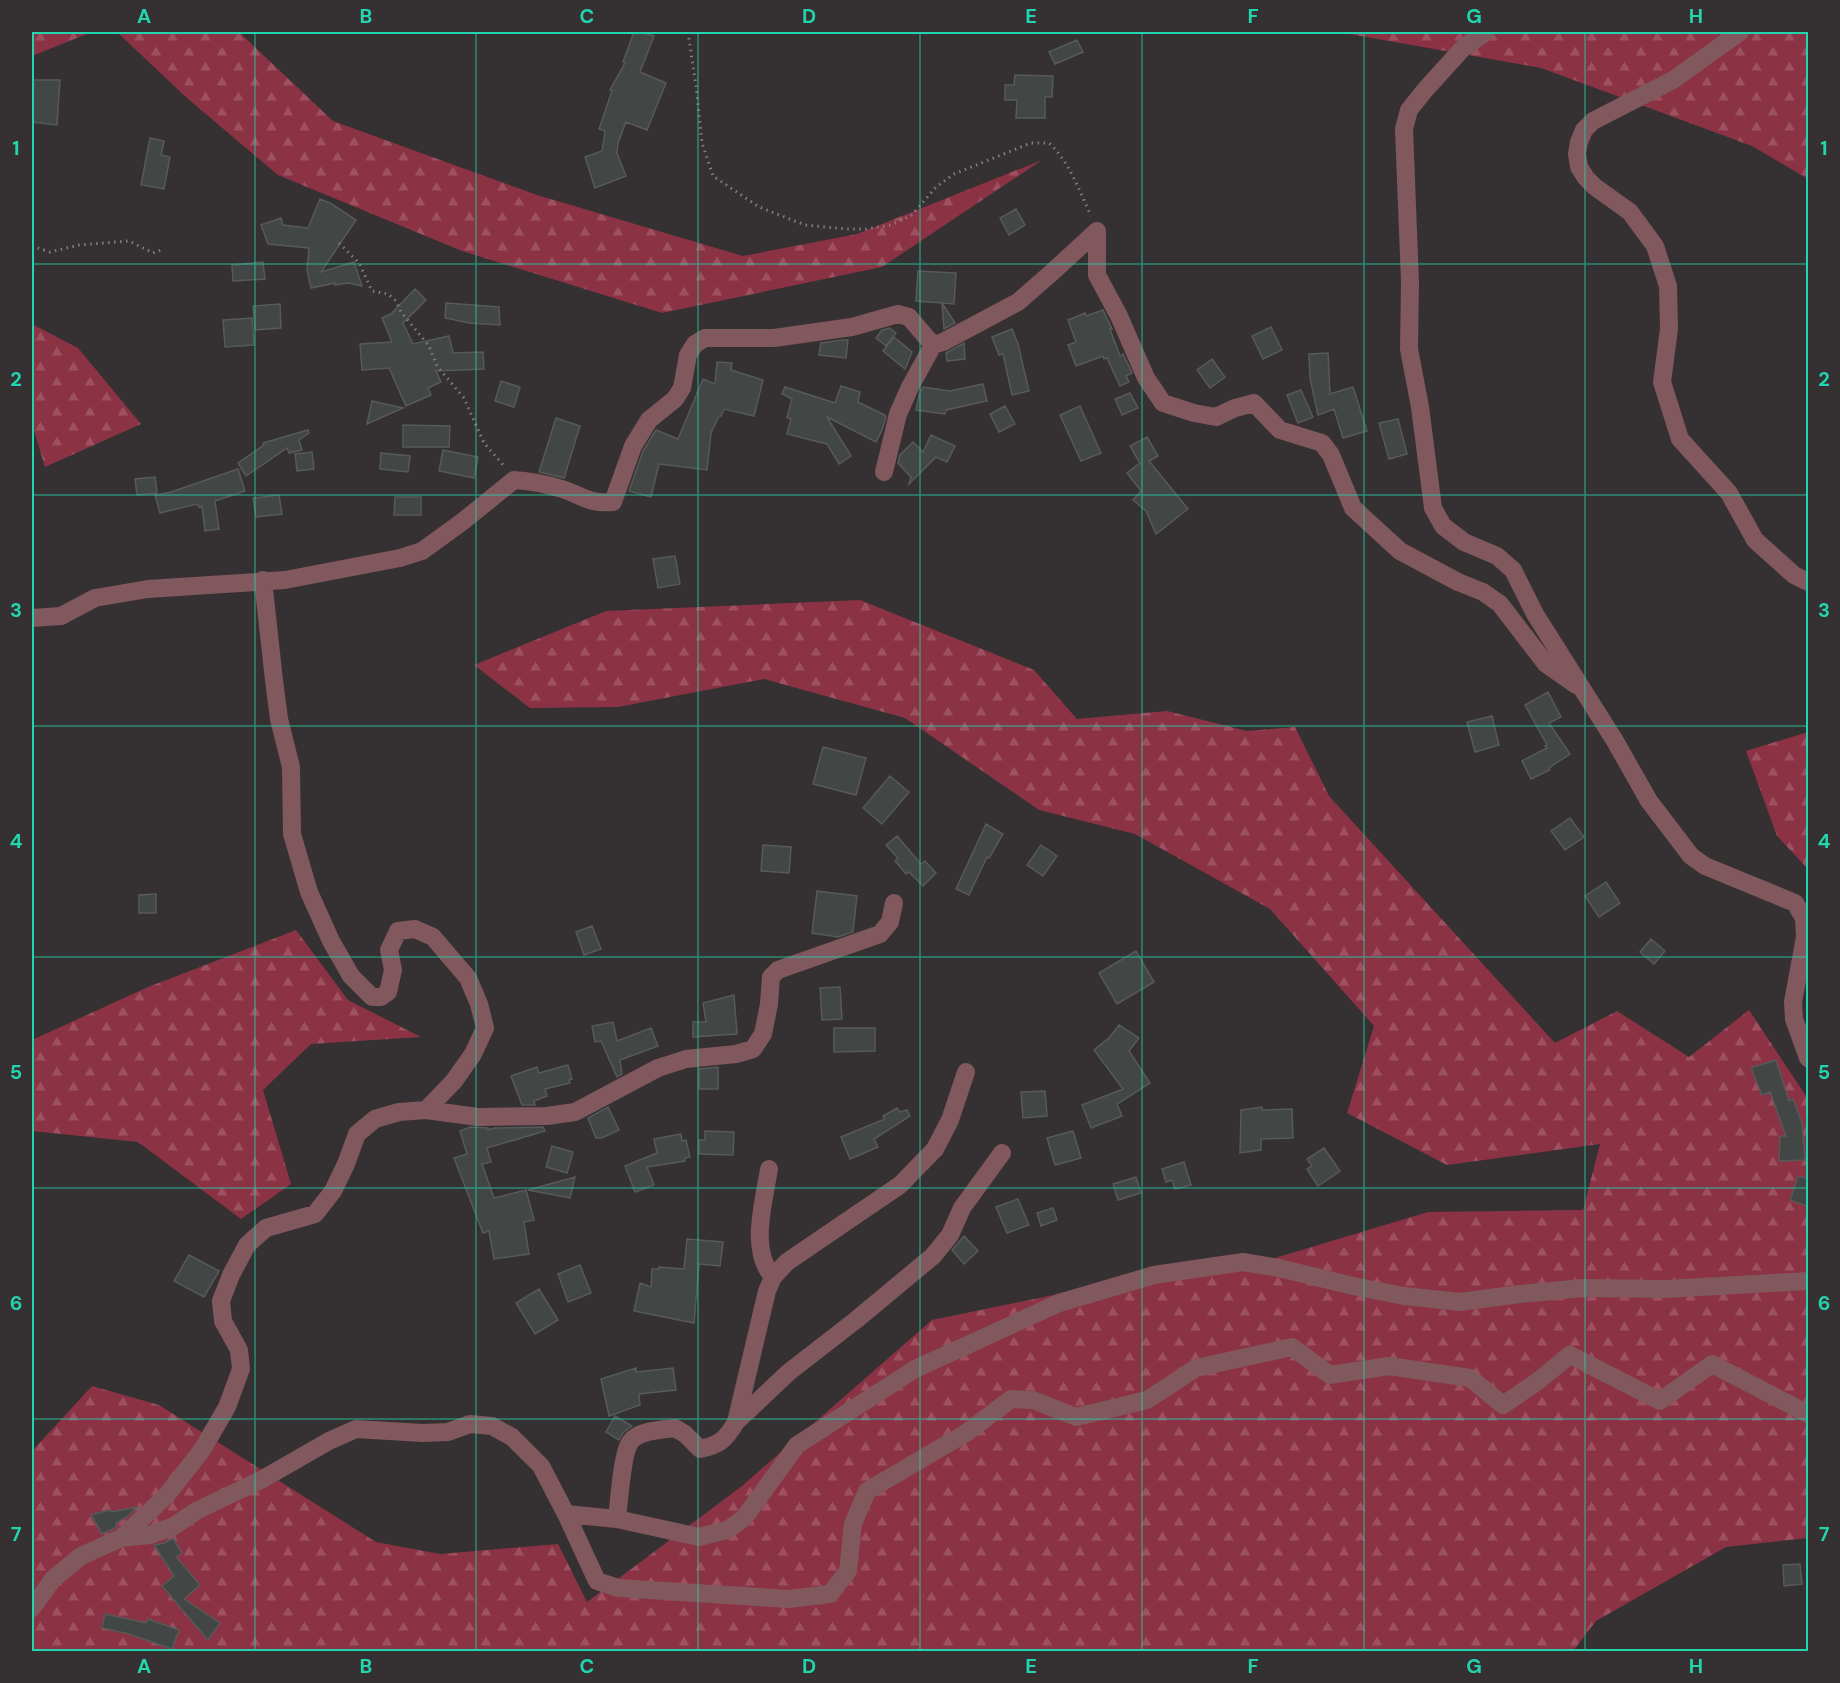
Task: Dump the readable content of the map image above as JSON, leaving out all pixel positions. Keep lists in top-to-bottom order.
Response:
{
  "grid": {
    "columns": [
      "A",
      "B",
      "C",
      "D",
      "E",
      "F",
      "G",
      "H"
    ],
    "rows": [
      "1",
      "2",
      "3",
      "4",
      "5",
      "6",
      "7"
    ]
  }
}
